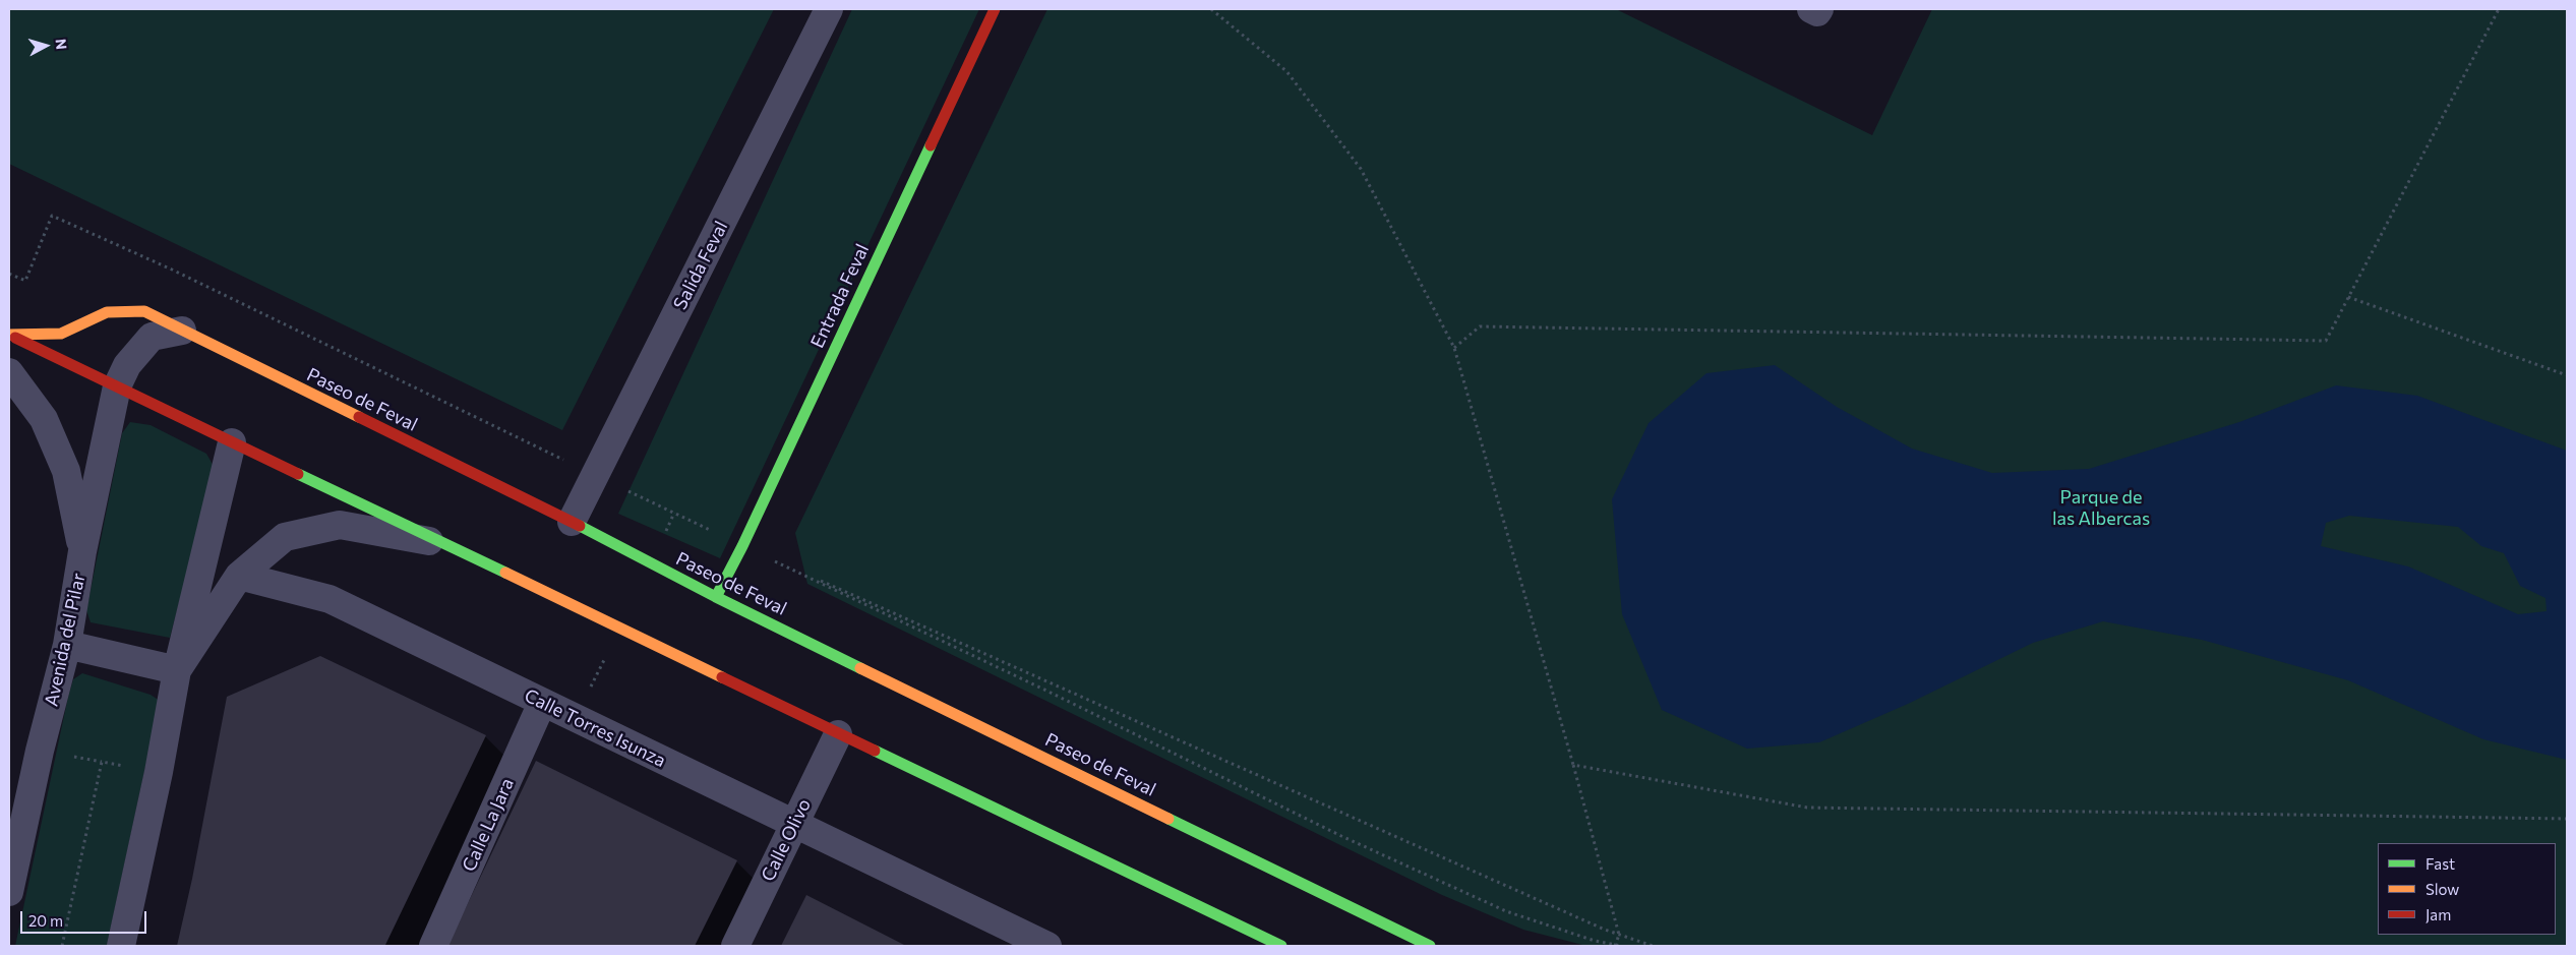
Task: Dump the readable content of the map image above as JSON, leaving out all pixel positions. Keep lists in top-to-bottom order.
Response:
{
  "streets": {
    "street": [
      "Salida Feval",
      "Entrada Feval",
      "Paseo de Feval",
      "Avenida del Pilar",
      "Calle Torres Isunza",
      "Calle La Jara",
      "Calle Olivo"
    ]
  },
  "crossings": [
    ["Salida Feval", "Paseo de Feval"],
    ["Entrada Feval", "Paseo de Feval"],
    ["Paseo de Feval", "Avenida del Pilar"],
    ["Calle Torres Isunza", "Calle La Jara"],
    ["Calle Torres Isunza", "Calle Olivo"]
  ],
  "parks": ["Parque de las Albercas"],
  "legend": ["Fast", "Slow", "Jam"],
  "scale_bar": "20 m",
  "north": "right"
}
